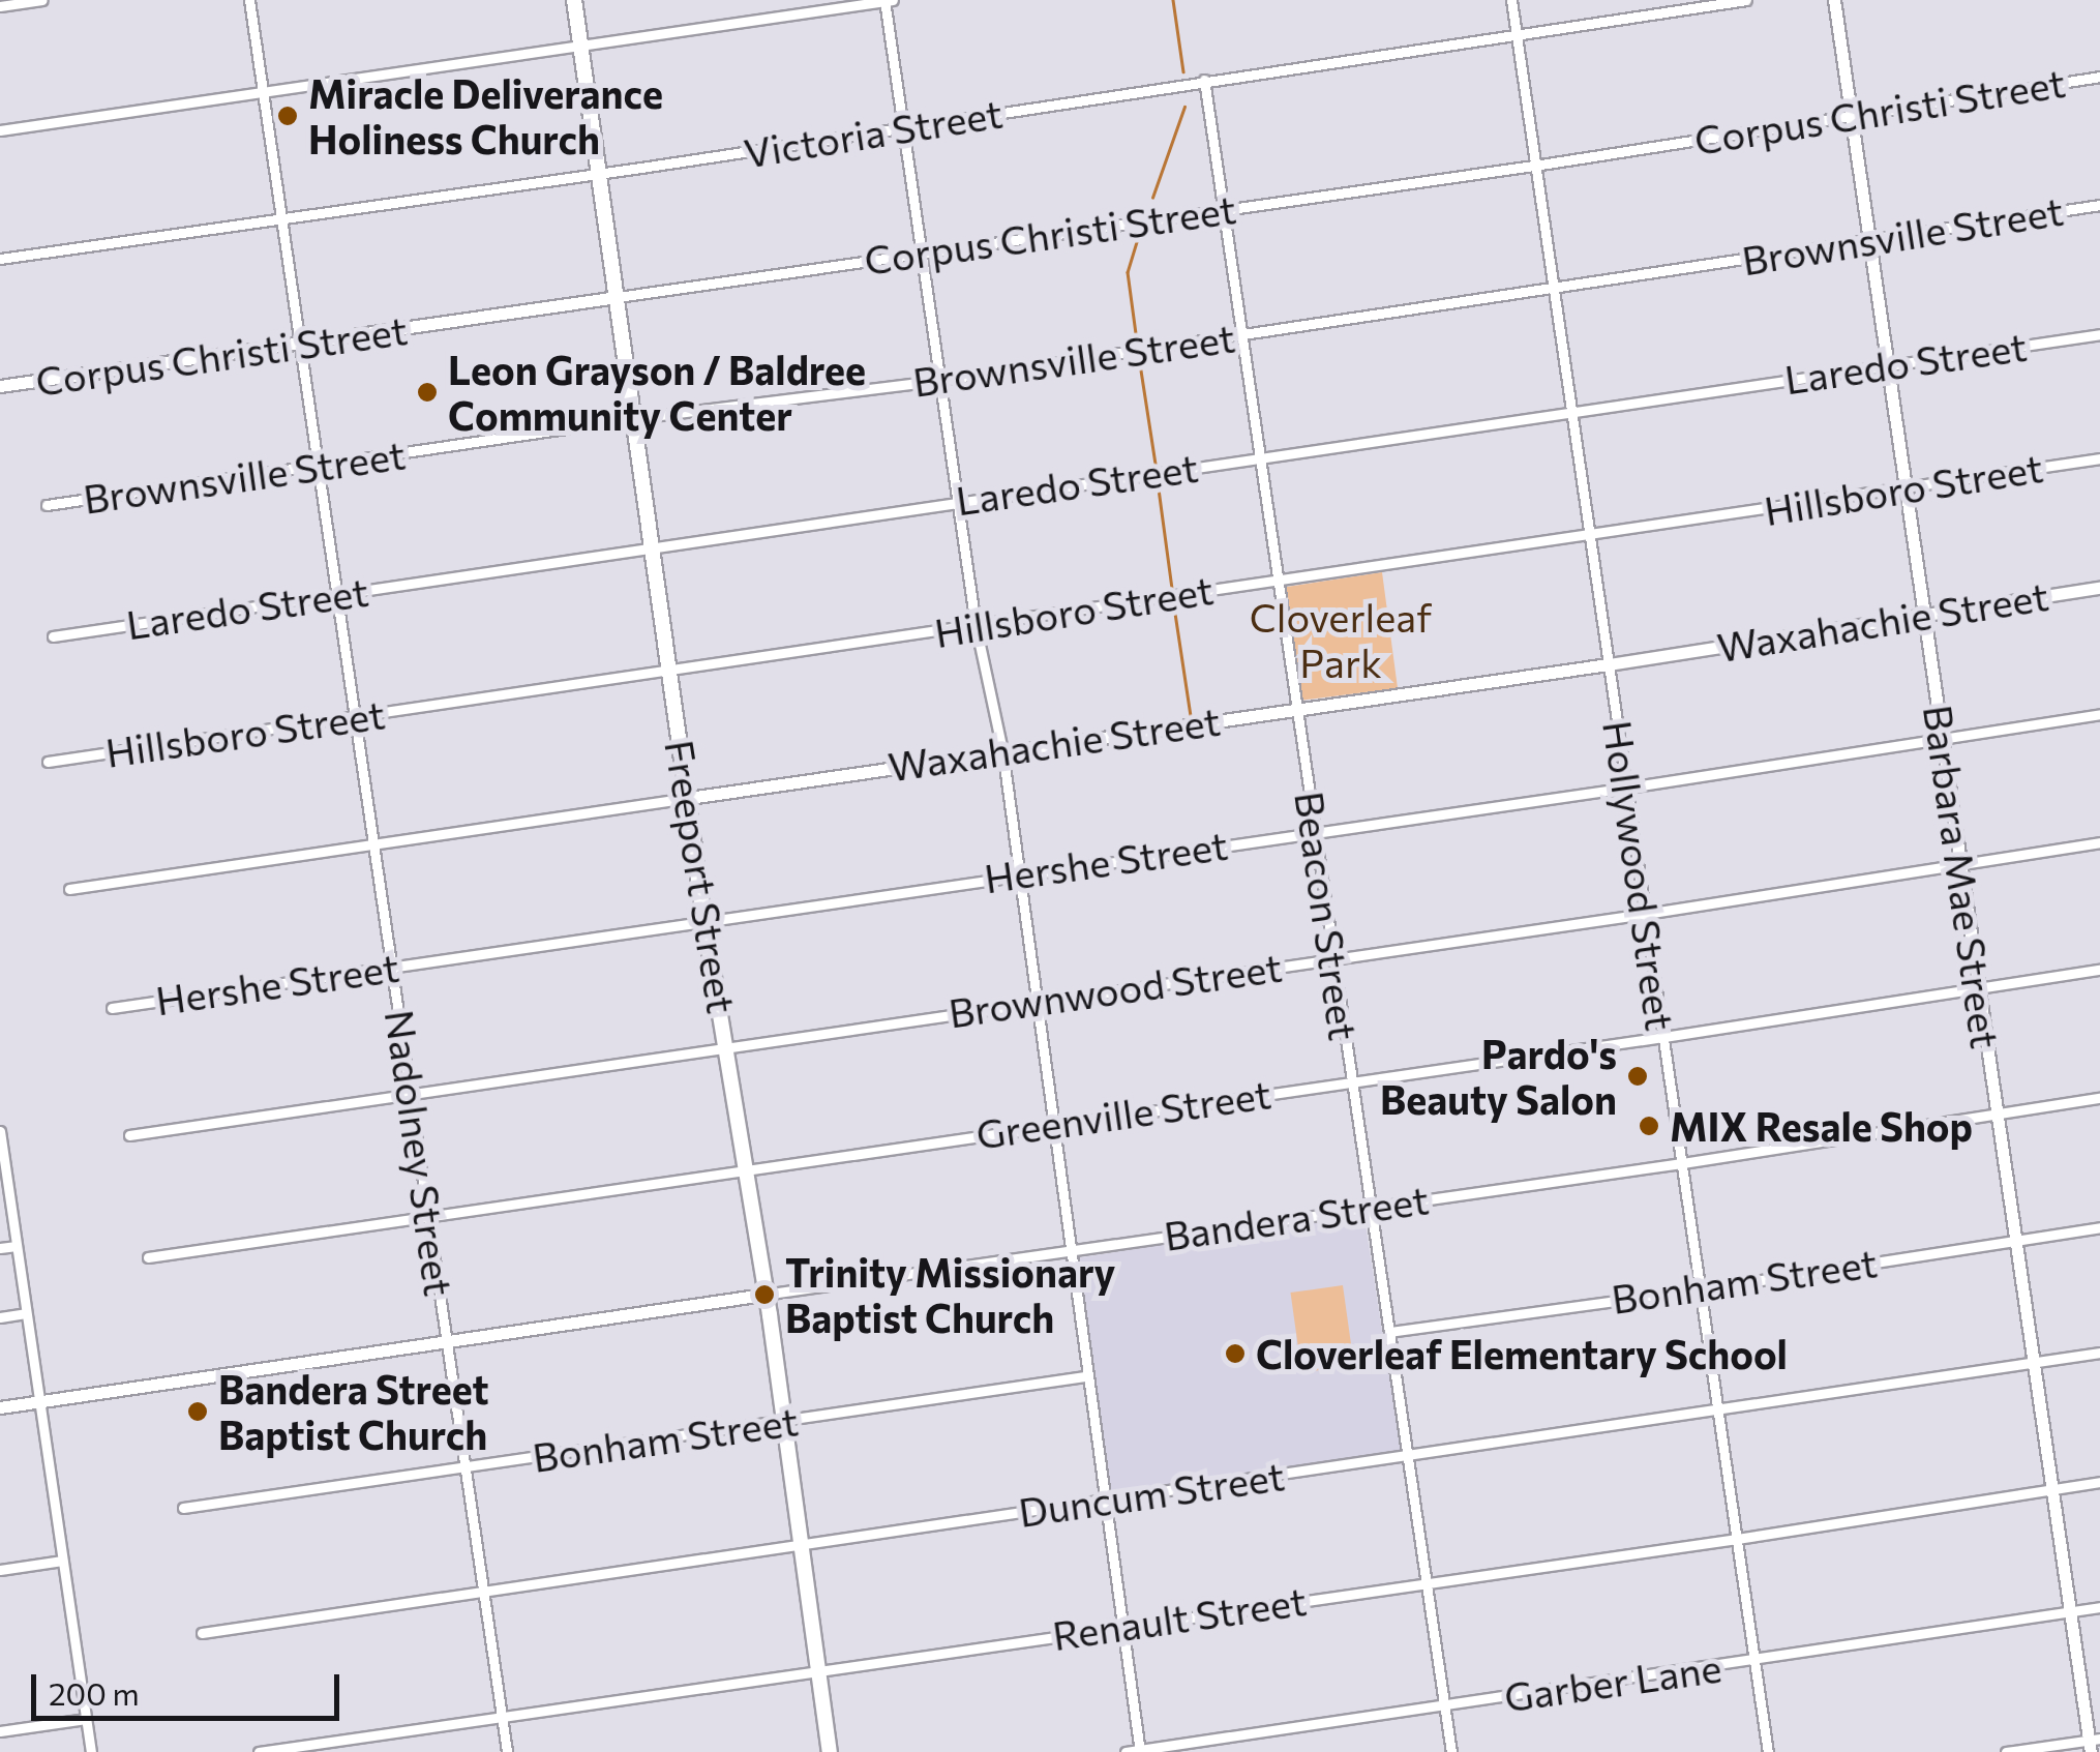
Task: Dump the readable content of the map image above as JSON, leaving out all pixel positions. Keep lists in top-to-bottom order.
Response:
{
  "streets": {
    "main road": ["Freeport Street"],
    "street": [
      "Corpus Christi Street",
      "Victoria Street",
      "Brownsville Street",
      "Laredo Street",
      "Hillsboro Street",
      "Waxahachie Street",
      "Hershe Street",
      "Hollywood Street",
      "Barbara Mae Street",
      "Beacon Street",
      "Brownwood Street",
      "Greenville Street",
      "Nadolney Street",
      "Bandera Street",
      "Bonham Street",
      "Duncum Street",
      "Renault Street",
      "Garber Lane"
    ]
  },
  "crossings": [
    ["Corpus Christi Street", "Hollywood Street"],
    ["Corpus Christi Street", "Freeport Street"],
    ["Corpus Christi Street", "Barbara Mae Street"],
    ["Corpus Christi Street", "Beacon Street"],
    ["Corpus Christi Street", "Nadolney Street"],
    ["Victoria Street", "Hollywood Street"],
    ["Victoria Street", "Freeport Street"],
    ["Victoria Street", "Beacon Street"],
    ["Victoria Street", "Nadolney Street"],
    ["Brownsville Street", "Hollywood Street"],
    ["Brownsville Street", "Freeport Street"],
    ["Brownsville Street", "Barbara Mae Street"],
    ["Brownsville Street", "Beacon Street"],
    ["Brownsville Street", "Nadolney Street"],
    ["Laredo Street", "Hollywood Street"],
    ["Laredo Street", "Freeport Street"],
    ["Laredo Street", "Barbara Mae Street"],
    ["Laredo Street", "Beacon Street"],
    ["Laredo Street", "Nadolney Street"],
    ["Hillsboro Street", "Hollywood Street"],
    ["Hillsboro Street", "Freeport Street"],
    ["Hillsboro Street", "Barbara Mae Street"],
    ["Hillsboro Street", "Beacon Street"],
    ["Hillsboro Street", "Nadolney Street"],
    ["Waxahachie Street", "Hollywood Street"],
    ["Waxahachie Street", "Freeport Street"],
    ["Waxahachie Street", "Barbara Mae Street"],
    ["Waxahachie Street", "Beacon Street"],
    ["Waxahachie Street", "Nadolney Street"],
    ["Hershe Street", "Hollywood Street"],
    ["Hershe Street", "Freeport Street"],
    ["Hershe Street", "Barbara Mae Street"],
    ["Hershe Street", "Beacon Street"],
    ["Hershe Street", "Nadolney Street"],
    ["Hollywood Street", "Brownwood Street"],
    ["Hollywood Street", "Greenville Street"],
    ["Hollywood Street", "Bandera Street"],
    ["Hollywood Street", "Bonham Street"],
    ["Hollywood Street", "Duncum Street"],
    ["Hollywood Street", "Renault Street"],
    ["Hollywood Street", "Garber Lane"],
    ["Freeport Street", "Brownwood Street"],
    ["Freeport Street", "Greenville Street"],
    ["Freeport Street", "Bandera Street"],
    ["Freeport Street", "Bonham Street"],
    ["Freeport Street", "Duncum Street"],
    ["Freeport Street", "Renault Street"],
    ["Barbara Mae Street", "Brownwood Street"],
    ["Barbara Mae Street", "Greenville Street"],
    ["Barbara Mae Street", "Bandera Street"],
    ["Barbara Mae Street", "Bonham Street"],
    ["Barbara Mae Street", "Duncum Street"],
    ["Barbara Mae Street", "Renault Street"],
    ["Barbara Mae Street", "Garber Lane"],
    ["Beacon Street", "Brownwood Street"],
    ["Beacon Street", "Greenville Street"],
    ["Beacon Street", "Bandera Street"],
    ["Beacon Street", "Bonham Street"],
    ["Beacon Street", "Duncum Street"],
    ["Beacon Street", "Renault Street"],
    ["Beacon Street", "Garber Lane"],
    ["Brownwood Street", "Nadolney Street"],
    ["Greenville Street", "Nadolney Street"],
    ["Nadolney Street", "Bandera Street"],
    ["Nadolney Street", "Bonham Street"],
    ["Nadolney Street", "Duncum Street"],
    ["Nadolney Street", "Renault Street"]
  ],
  "parks": ["Cloverleaf Park"],
  "places": [
    "Miracle Deliverance Holiness Church",
    "Leon Grayson / Baldree Community Center",
    "Pardo's Beauty Salon",
    "MIX Resale Shop",
    "Trinity Missionary Baptist Church",
    "Cloverleaf Elementary School",
    "Bandera Street Baptist Church"
  ],
  "scale_bar": "200 m"
}
